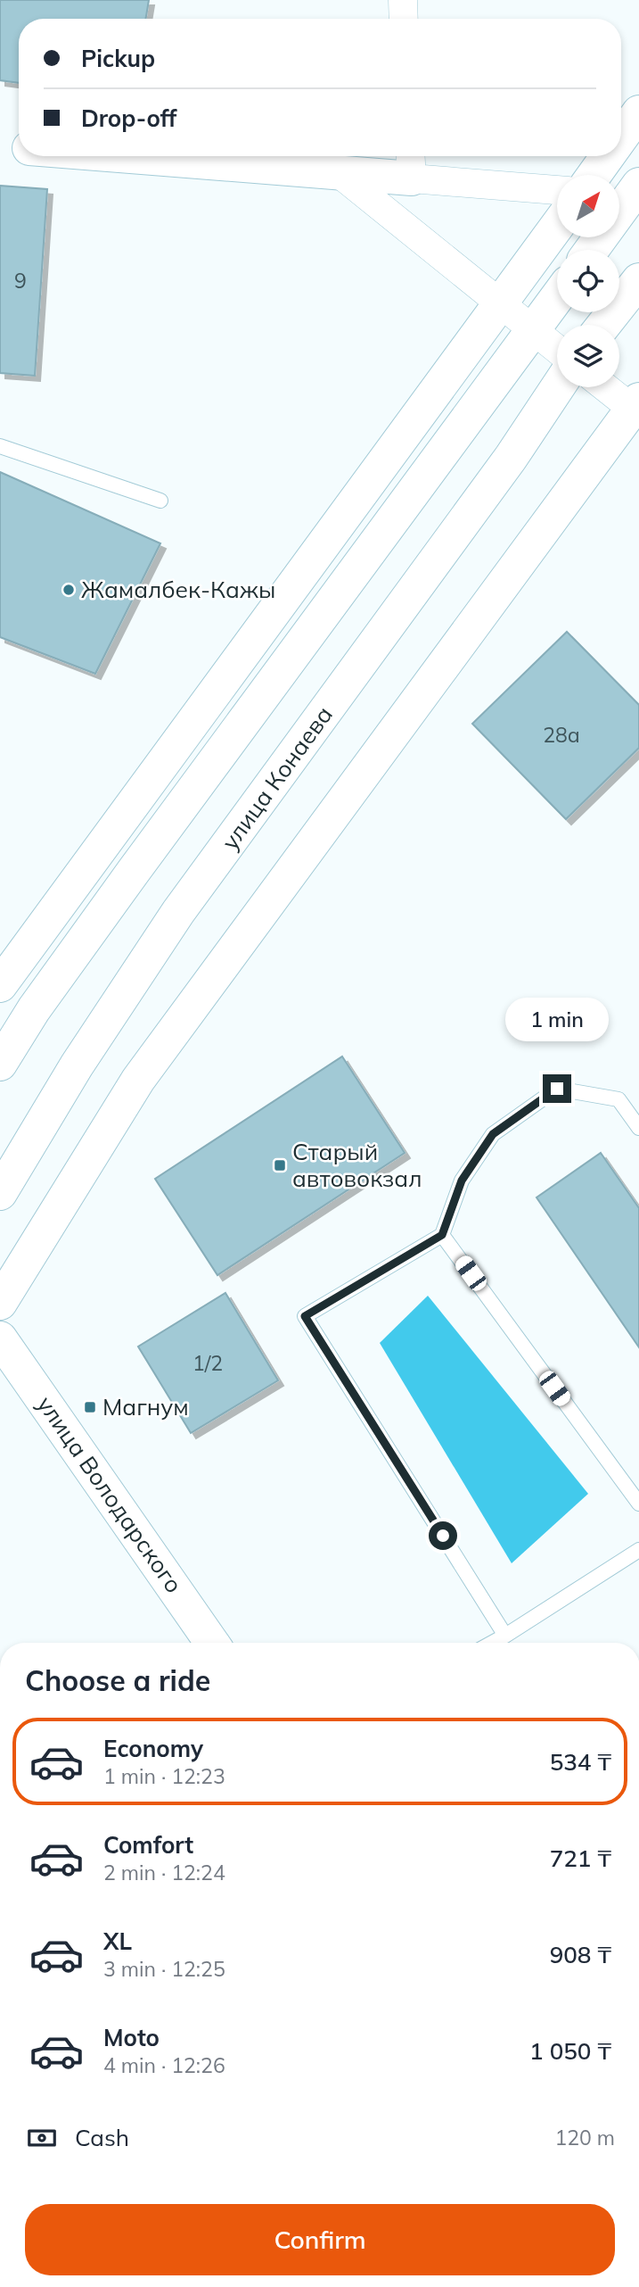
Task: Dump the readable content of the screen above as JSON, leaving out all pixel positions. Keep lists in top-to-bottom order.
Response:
{
  "streets": {
    "main road": ["улица Конаева", "улица Володарского"]
  },
  "places": {
    "other": ["Жамалбек-Кажы"],
    "transit": ["Старый автовокзал", "Магнум"]
  },
  "house_numbers": ["9", "28а", "1/2"],
  "north": "top right",
  "page": {
    "banner": ["Pickup", "Drop-off"],
    "bubble": "1 min",
    "heading": "Choose a ride",
    "list": [
      {
        "name": "Economy",
        "note": "1 min · 12:23",
        "value": "534 ₸"
      },
      {
        "name": "Comfort",
        "note": "2 min · 12:24",
        "value": "721 ₸"
      },
      {
        "name": "XL",
        "note": "3 min · 12:25",
        "value": "908 ₸"
      },
      {
        "name": "Moto",
        "note": "4 min · 12:26",
        "value": "1 050 ₸"
      }
    ],
    "pay": ["Cash", "120 m"],
    "buttons": "Confirm"
  }
}
